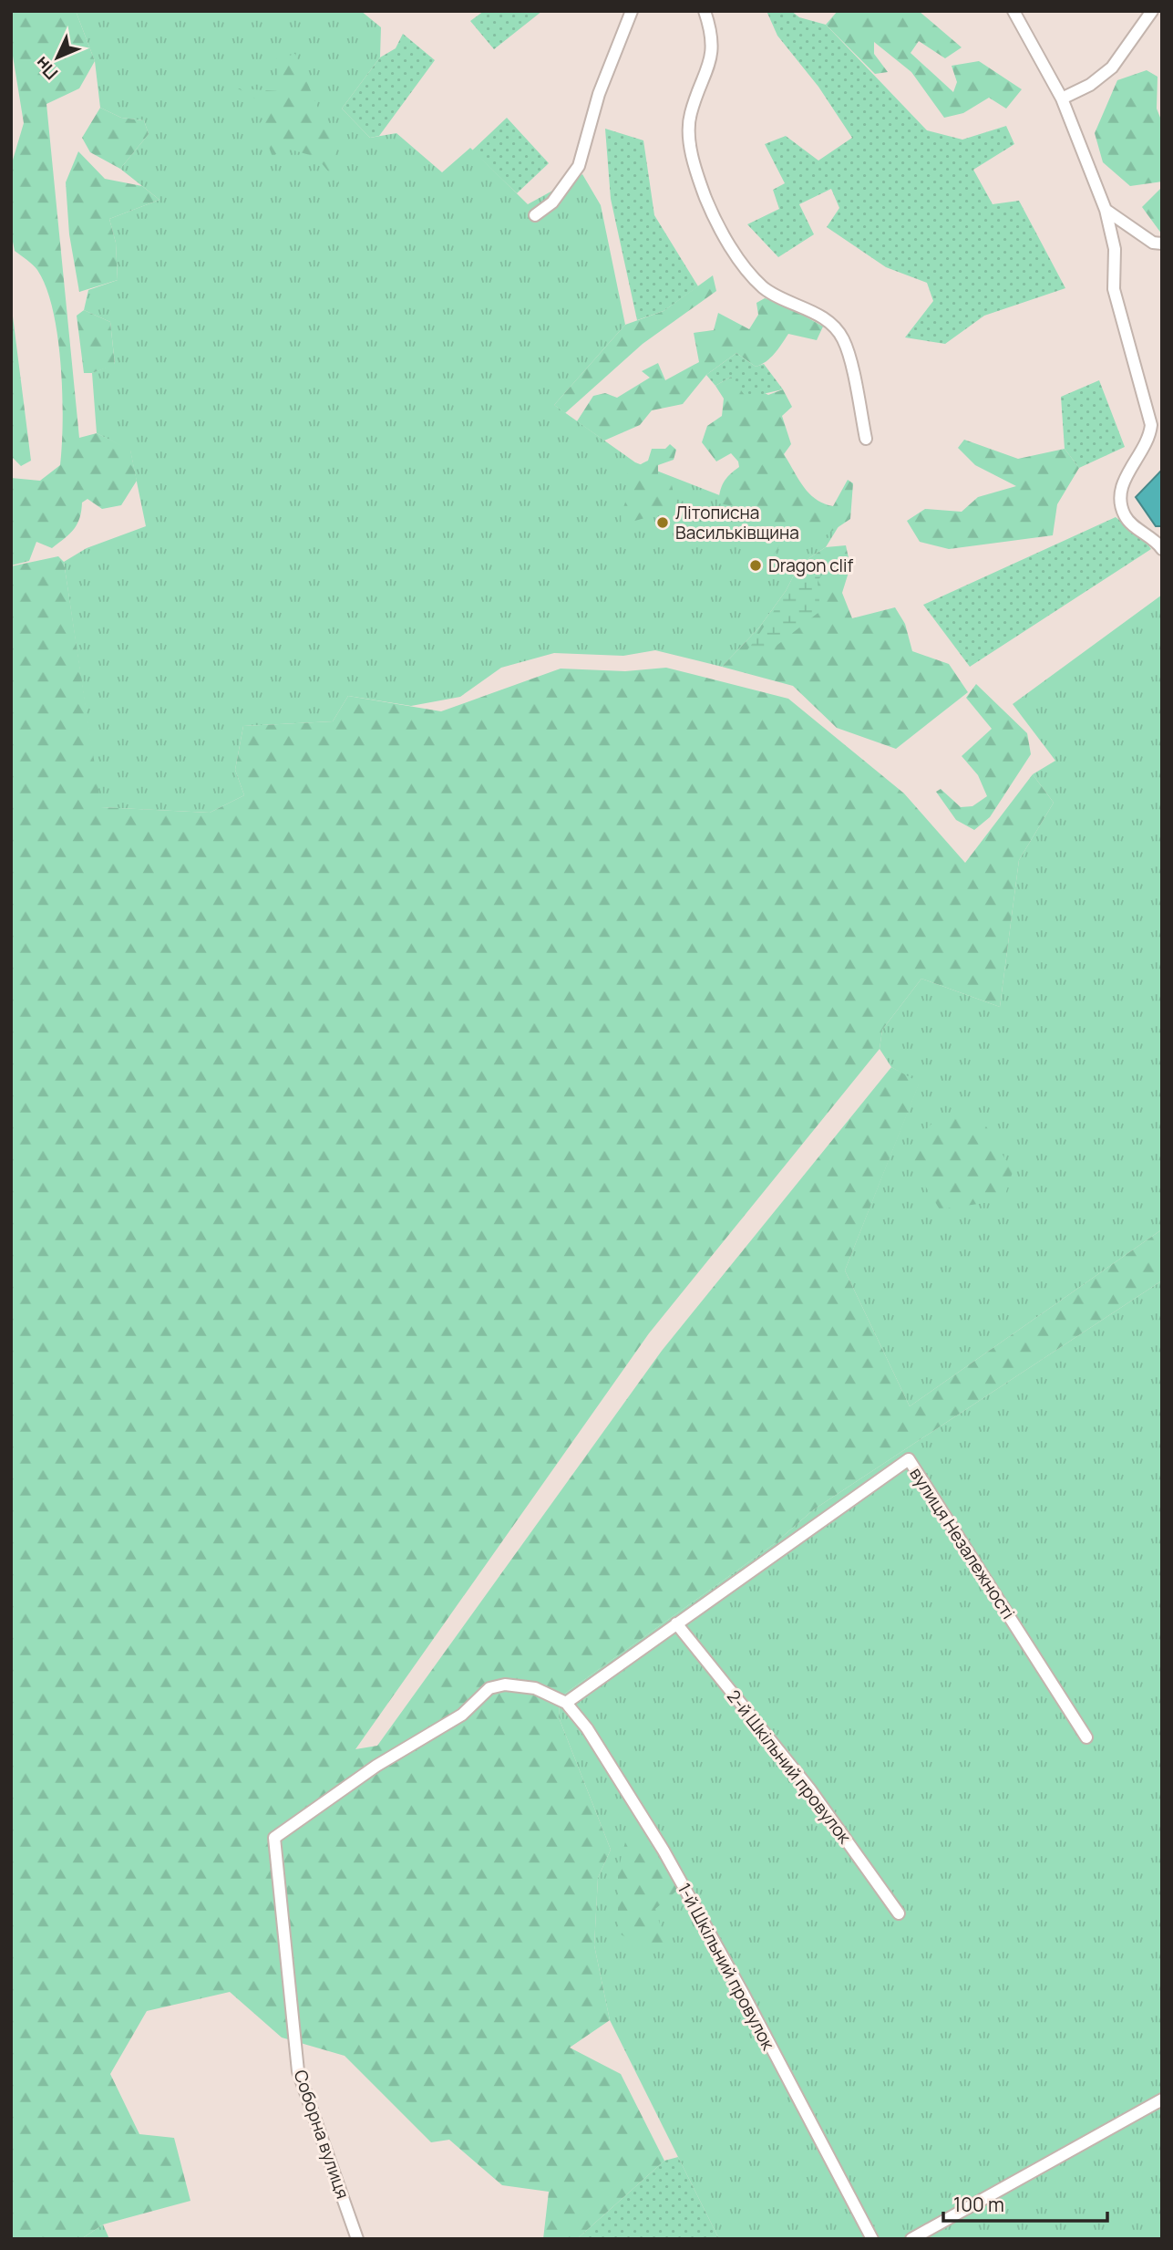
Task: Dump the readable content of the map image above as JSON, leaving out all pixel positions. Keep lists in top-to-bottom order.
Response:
{
  "streets": {
    "street": [
      "вулиця Незалежності",
      "2-й Шкільний провулок",
      "1-й Шкільний провулок",
      "Соборна вулиця"
    ]
  },
  "crossings": [
    ["вулиця Незалежності", "2-й Шкільний провулок"],
    ["1-й Шкільний провулок", "Соборна вулиця"]
  ],
  "places": ["Літописна Васильківщина", "Dragon clif"],
  "scale_bar": "100 m",
  "north": "bottom left"
}
